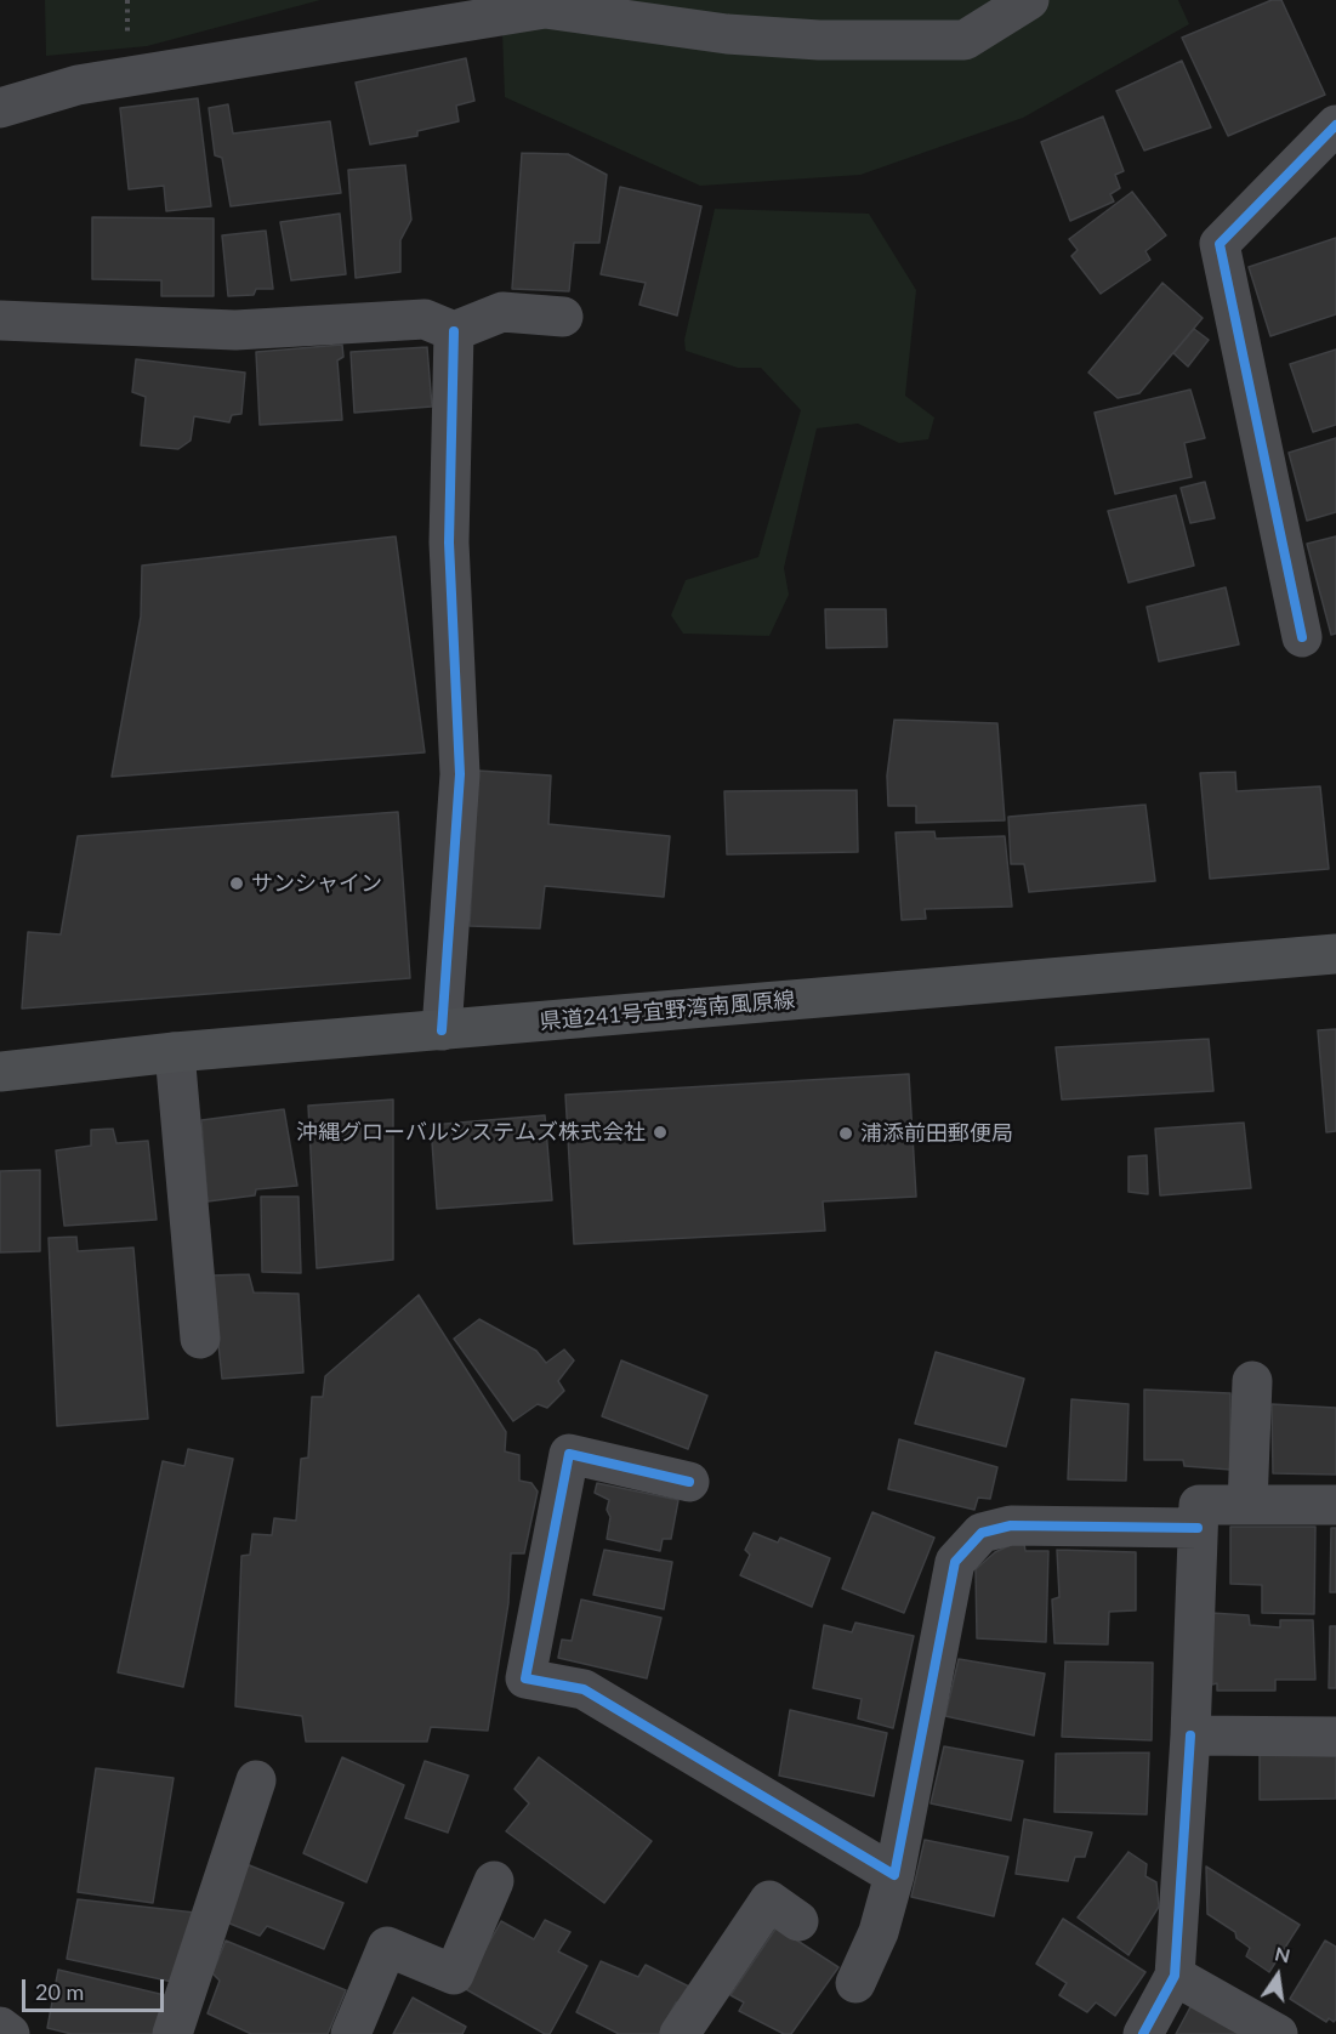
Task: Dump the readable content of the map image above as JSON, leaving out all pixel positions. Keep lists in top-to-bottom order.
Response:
{
  "streets": {
    "main road": ["県道241号宜野湾南風原線"]
  },
  "places": ["サンシャイン", "沖縄グローバルシステムズ株式会社", "浦添前田郵便局"],
  "scale_bar": "20 m",
  "north": "top"
}
